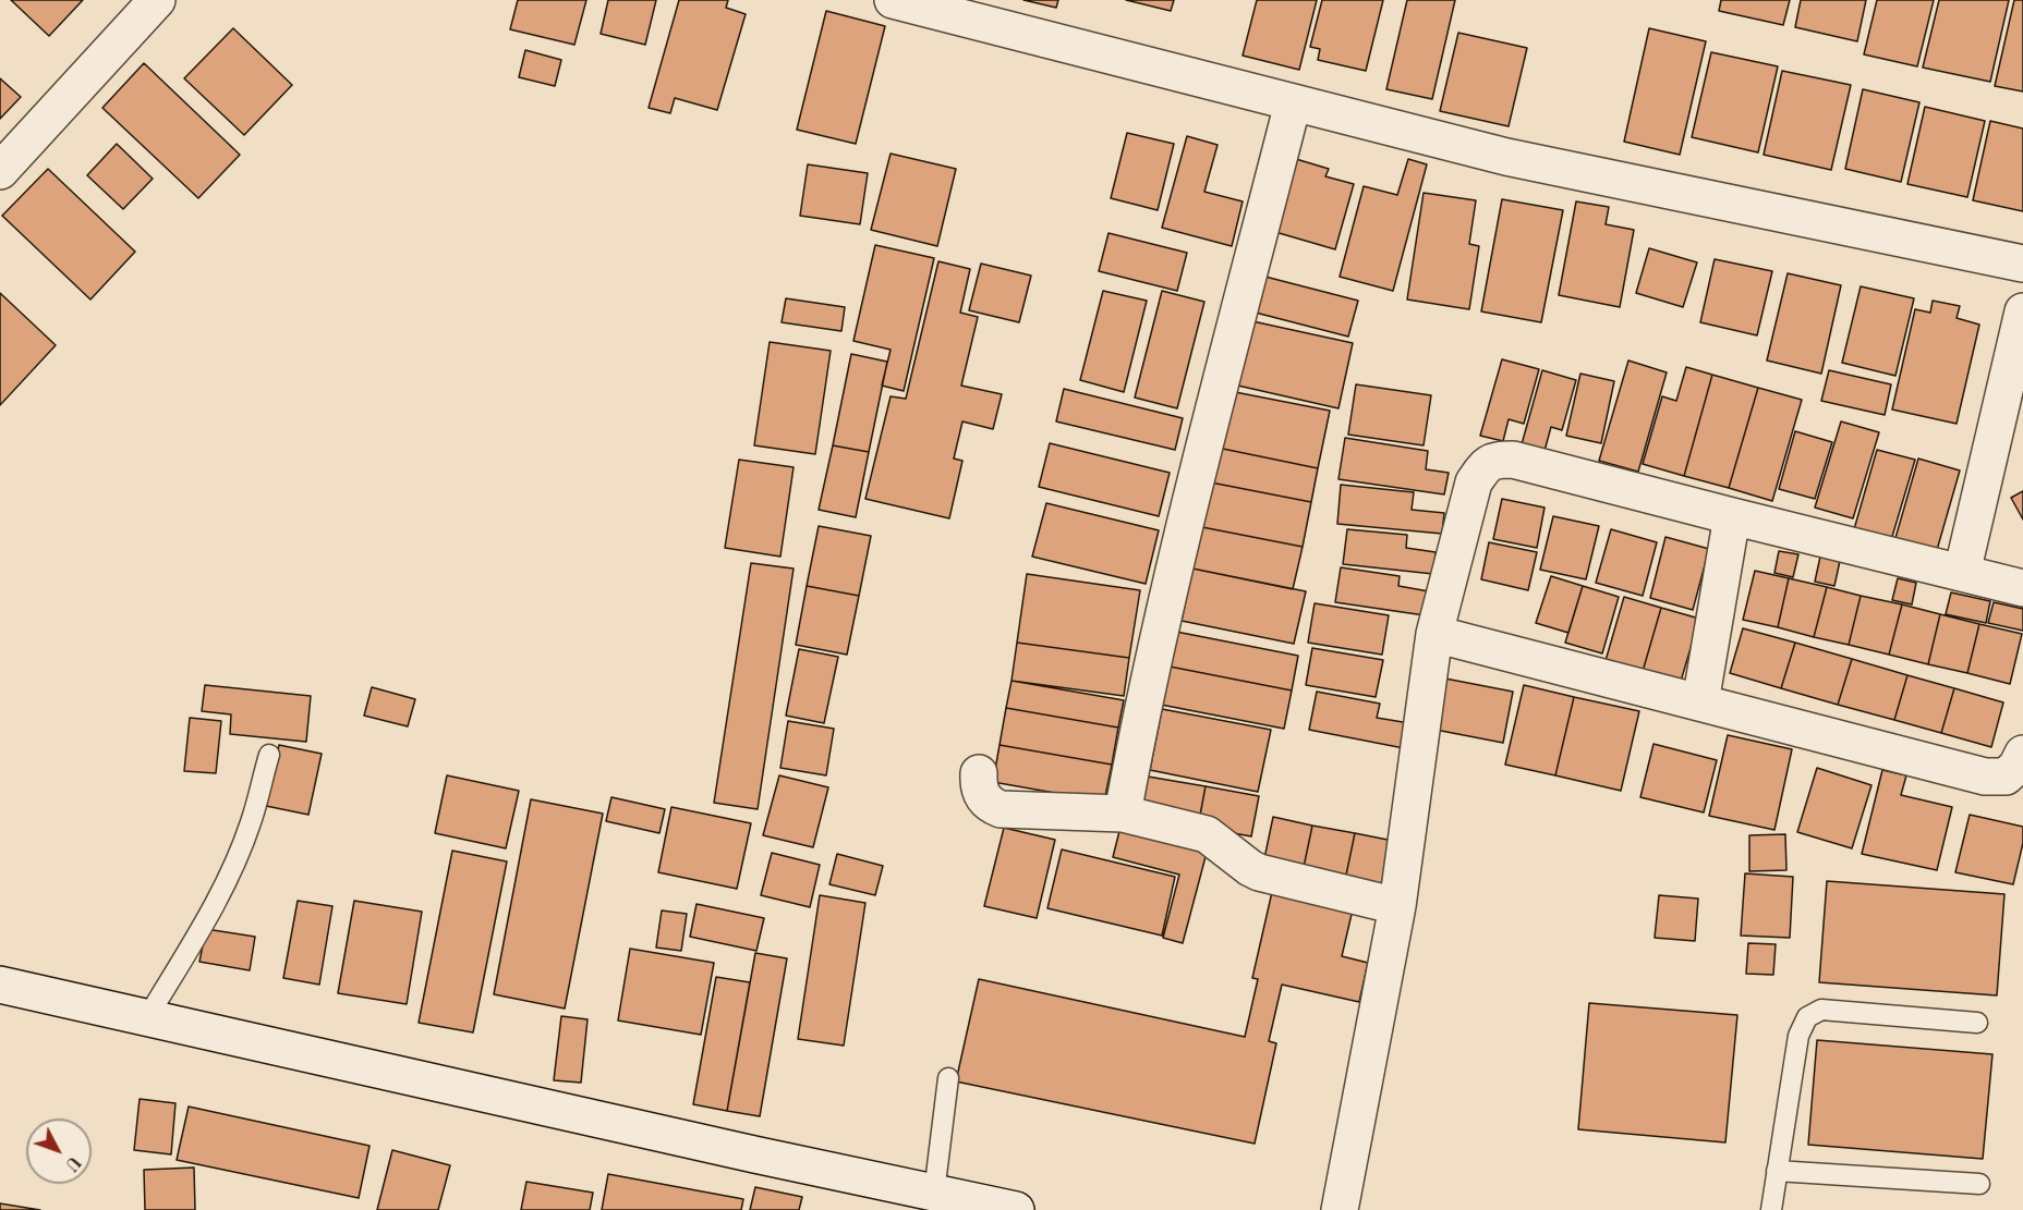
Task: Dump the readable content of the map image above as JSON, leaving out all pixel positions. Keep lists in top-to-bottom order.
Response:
{
  "north": "bottom right"
}
